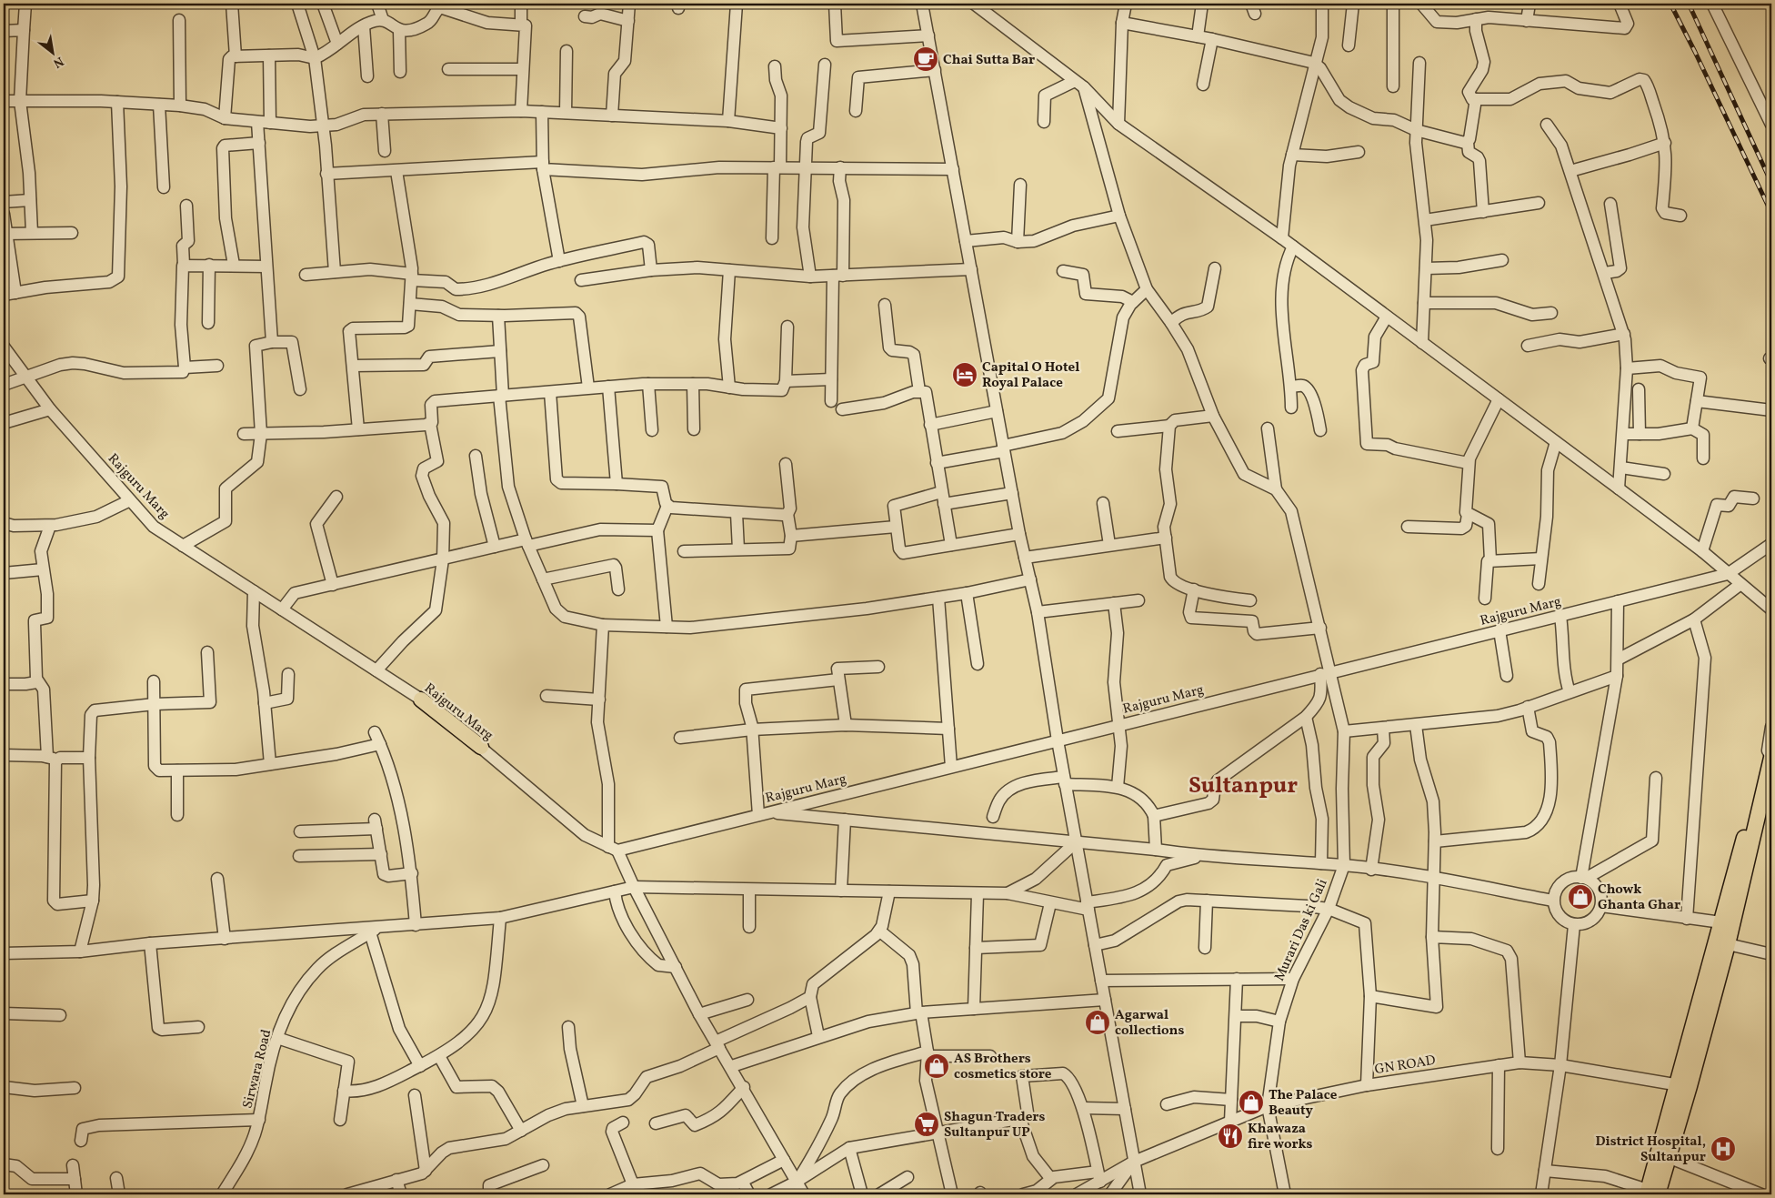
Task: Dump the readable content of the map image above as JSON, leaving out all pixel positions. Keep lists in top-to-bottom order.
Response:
{
  "streets": {
    "street": [
      "Rajguru Marg",
      "Murari Das ki Gali",
      "GN ROAD",
      "Sirwara Road"
    ]
  },
  "crossings": [
    ["Murari Das ki Gali", "GN ROAD"]
  ],
  "districts": ["Sultanpur"],
  "places": {
    "cafe": ["Chai Sutta Bar"],
    "hotel": ["Capital O Hotel Royal Palace"],
    "shop": [
      "Chowk Ghanta Ghar",
      "Agarwal collections",
      "AS Brothers cosmetics store",
      "The Palace Beauty"
    ],
    "supermarket": ["Shagun Traders Sultanpur UP"],
    "restaurant": ["Khawaza fire works"],
    "hospital": ["District Hospital, Sultanpur"]
  },
  "north": "bottom right"
}
